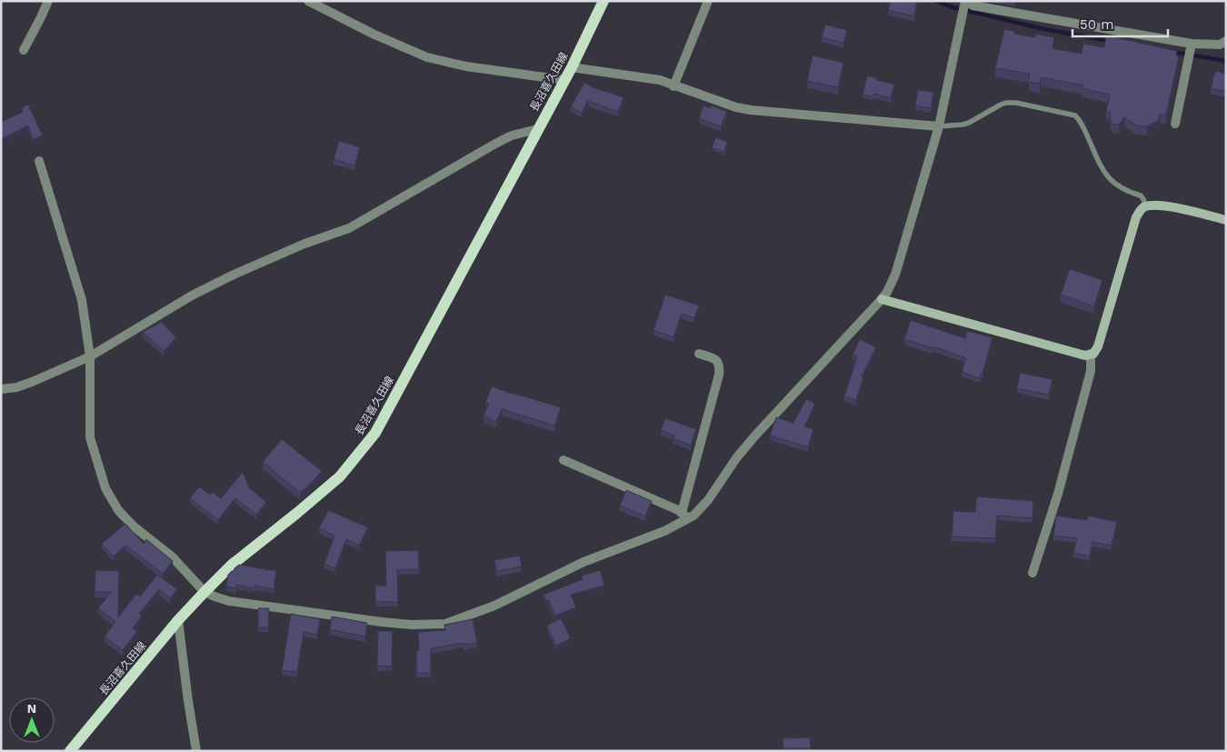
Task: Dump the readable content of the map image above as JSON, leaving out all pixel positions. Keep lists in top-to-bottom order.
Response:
{
  "streets": {
    "main road": ["長沼喜久田線"]
  },
  "scale_bar": "50 m",
  "north": "top"
}
